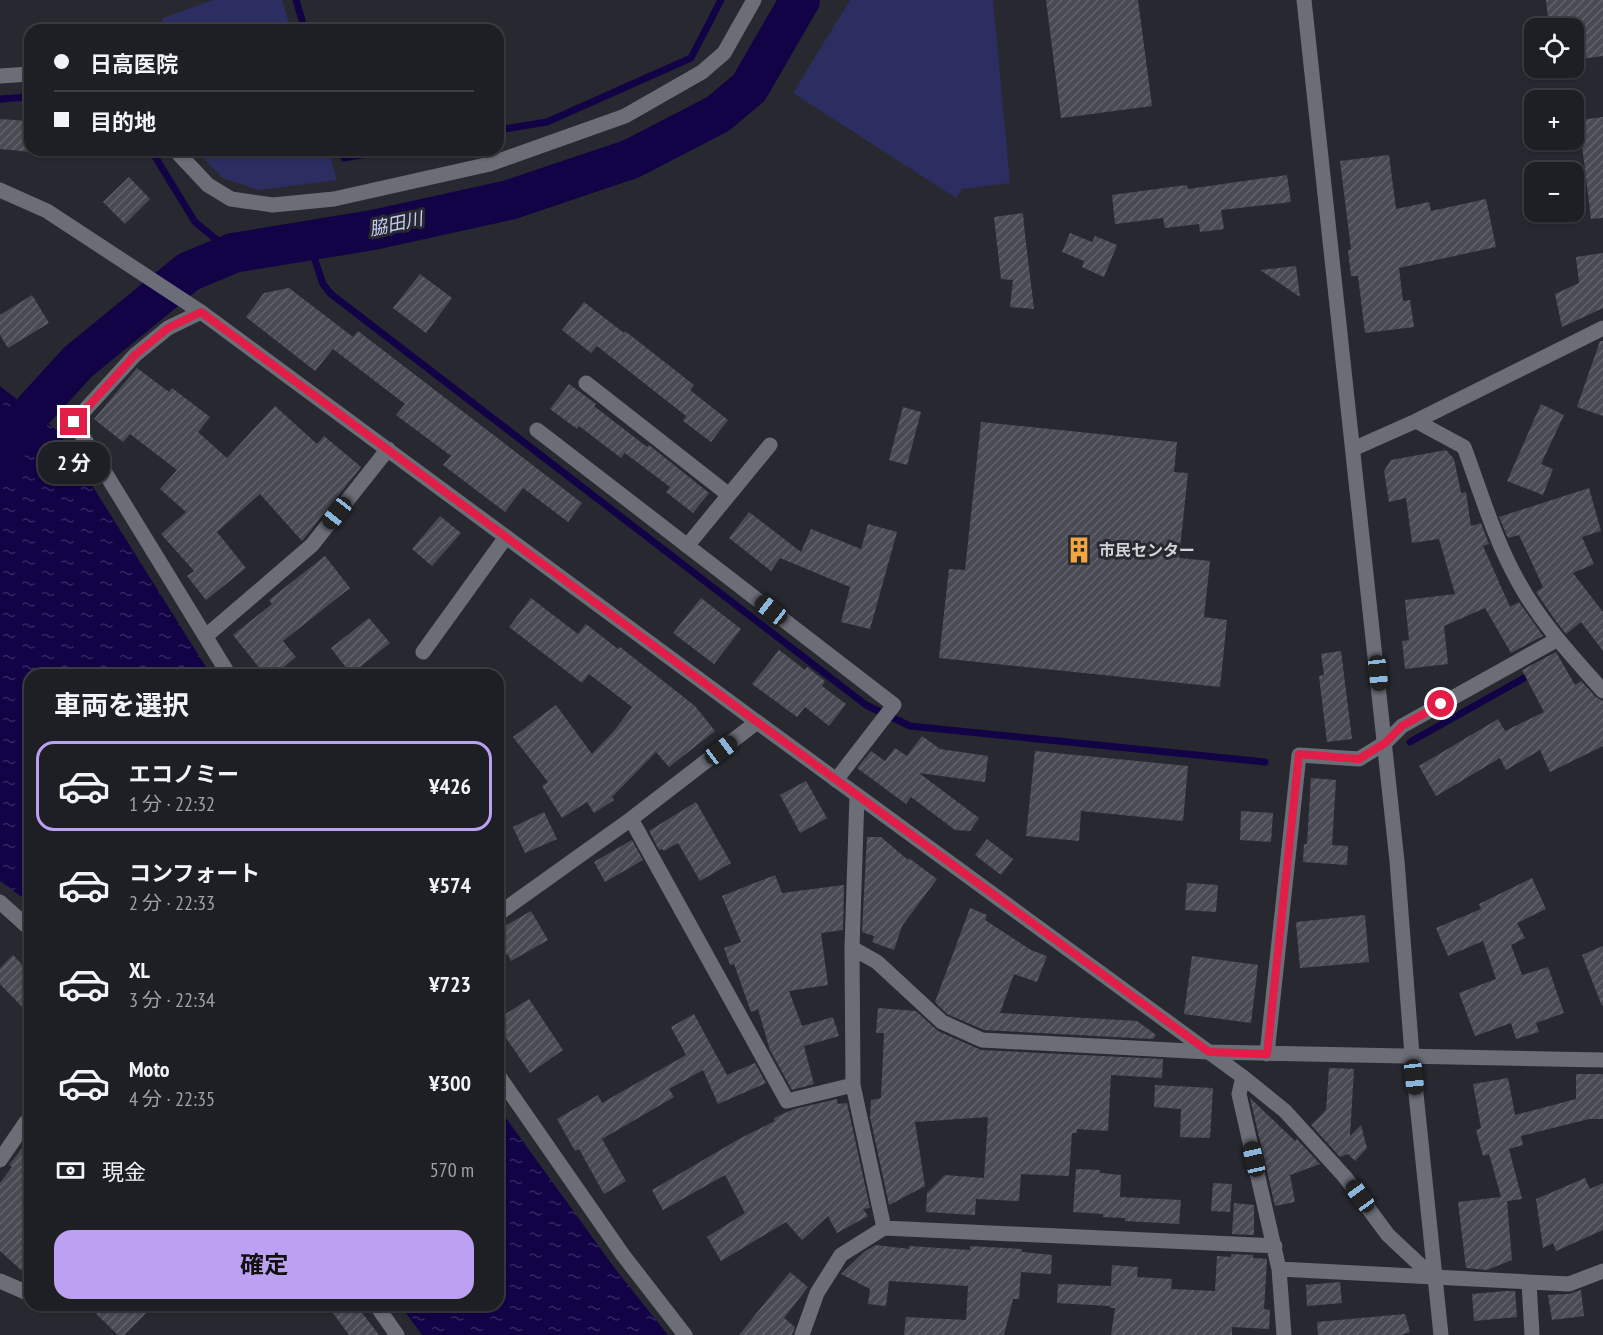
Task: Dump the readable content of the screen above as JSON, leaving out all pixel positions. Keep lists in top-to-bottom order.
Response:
{
  "water": ["脇田川"],
  "places": {
    "building": ["市民センター"]
  },
  "page": {
    "map_buttons": ["+", "−"],
    "banner": ["日高医院", "目的地"],
    "bubble": "2 分",
    "heading": "車両を選択",
    "list": [
      {
        "name": "エコノミー",
        "note": "1 分 · 22:32",
        "value": "¥426"
      },
      {
        "name": "コンフォート",
        "note": "2 分 · 22:33",
        "value": "¥574"
      },
      {
        "name": "XL",
        "note": "3 分 · 22:34",
        "value": "¥723"
      },
      {
        "name": "Moto",
        "note": "4 分 · 22:35",
        "value": "¥300"
      }
    ],
    "pay": ["現金", "570 m"],
    "buttons": "確定"
  }
}
